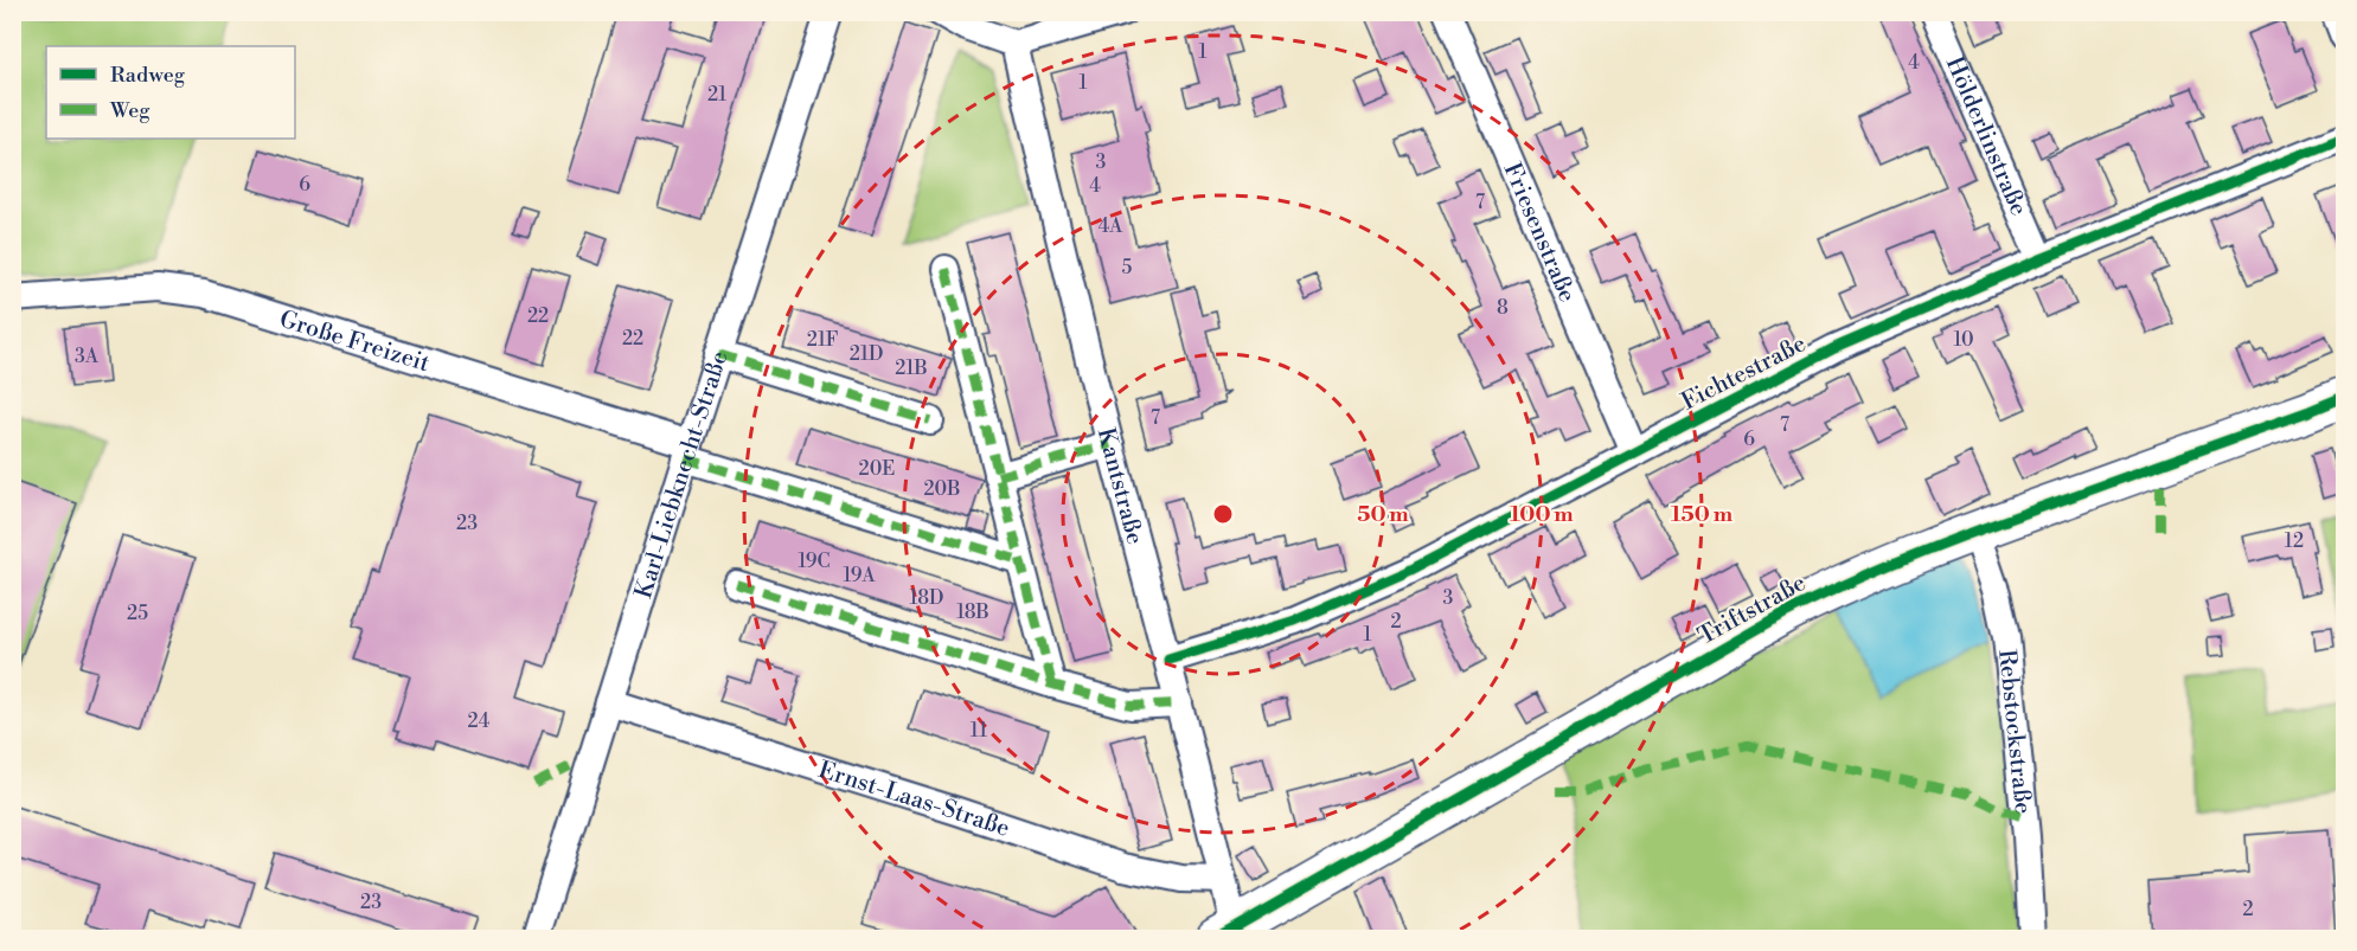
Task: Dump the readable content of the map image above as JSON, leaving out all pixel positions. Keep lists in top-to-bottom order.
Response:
{
  "streets": {
    "main road": ["Triftstraße"],
    "street": [
      "Hölderlinstraße",
      "Friesenstraße",
      "Große Freizeit",
      "Fichtestraße",
      "Karl-Liebknecht-Straße",
      "Kantstraße",
      "Rebstockstraße",
      "Ernst-Laas-Straße"
    ]
  },
  "crossings": [
    ["Hölderlinstraße", "Fichtestraße"],
    ["Friesenstraße", "Fichtestraße"],
    ["Große Freizeit", "Karl-Liebknecht-Straße"],
    ["Fichtestraße", "Kantstraße"],
    ["Karl-Liebknecht-Straße", "Ernst-Laas-Straße"],
    ["Kantstraße", "Triftstraße"],
    ["Kantstraße", "Ernst-Laas-Straße"],
    ["Triftstraße", "Rebstockstraße"]
  ],
  "house_numbers": [
    "1",
    "4",
    "1",
    "21",
    "3",
    "6",
    "4",
    "7",
    "4A",
    "5",
    "8",
    "22",
    "22",
    "21F",
    "10",
    "21D",
    "3A",
    "21B",
    "7",
    "7",
    "6",
    "20E",
    "20B",
    "23",
    "12",
    "19C",
    "19A",
    "18D",
    "3",
    "18B",
    "25",
    "2",
    "1",
    "24",
    "11",
    "23",
    "2"
  ],
  "legend": ["Radweg", "Weg"],
  "rings": ["50 m", "100 m", "150 m"]
}
